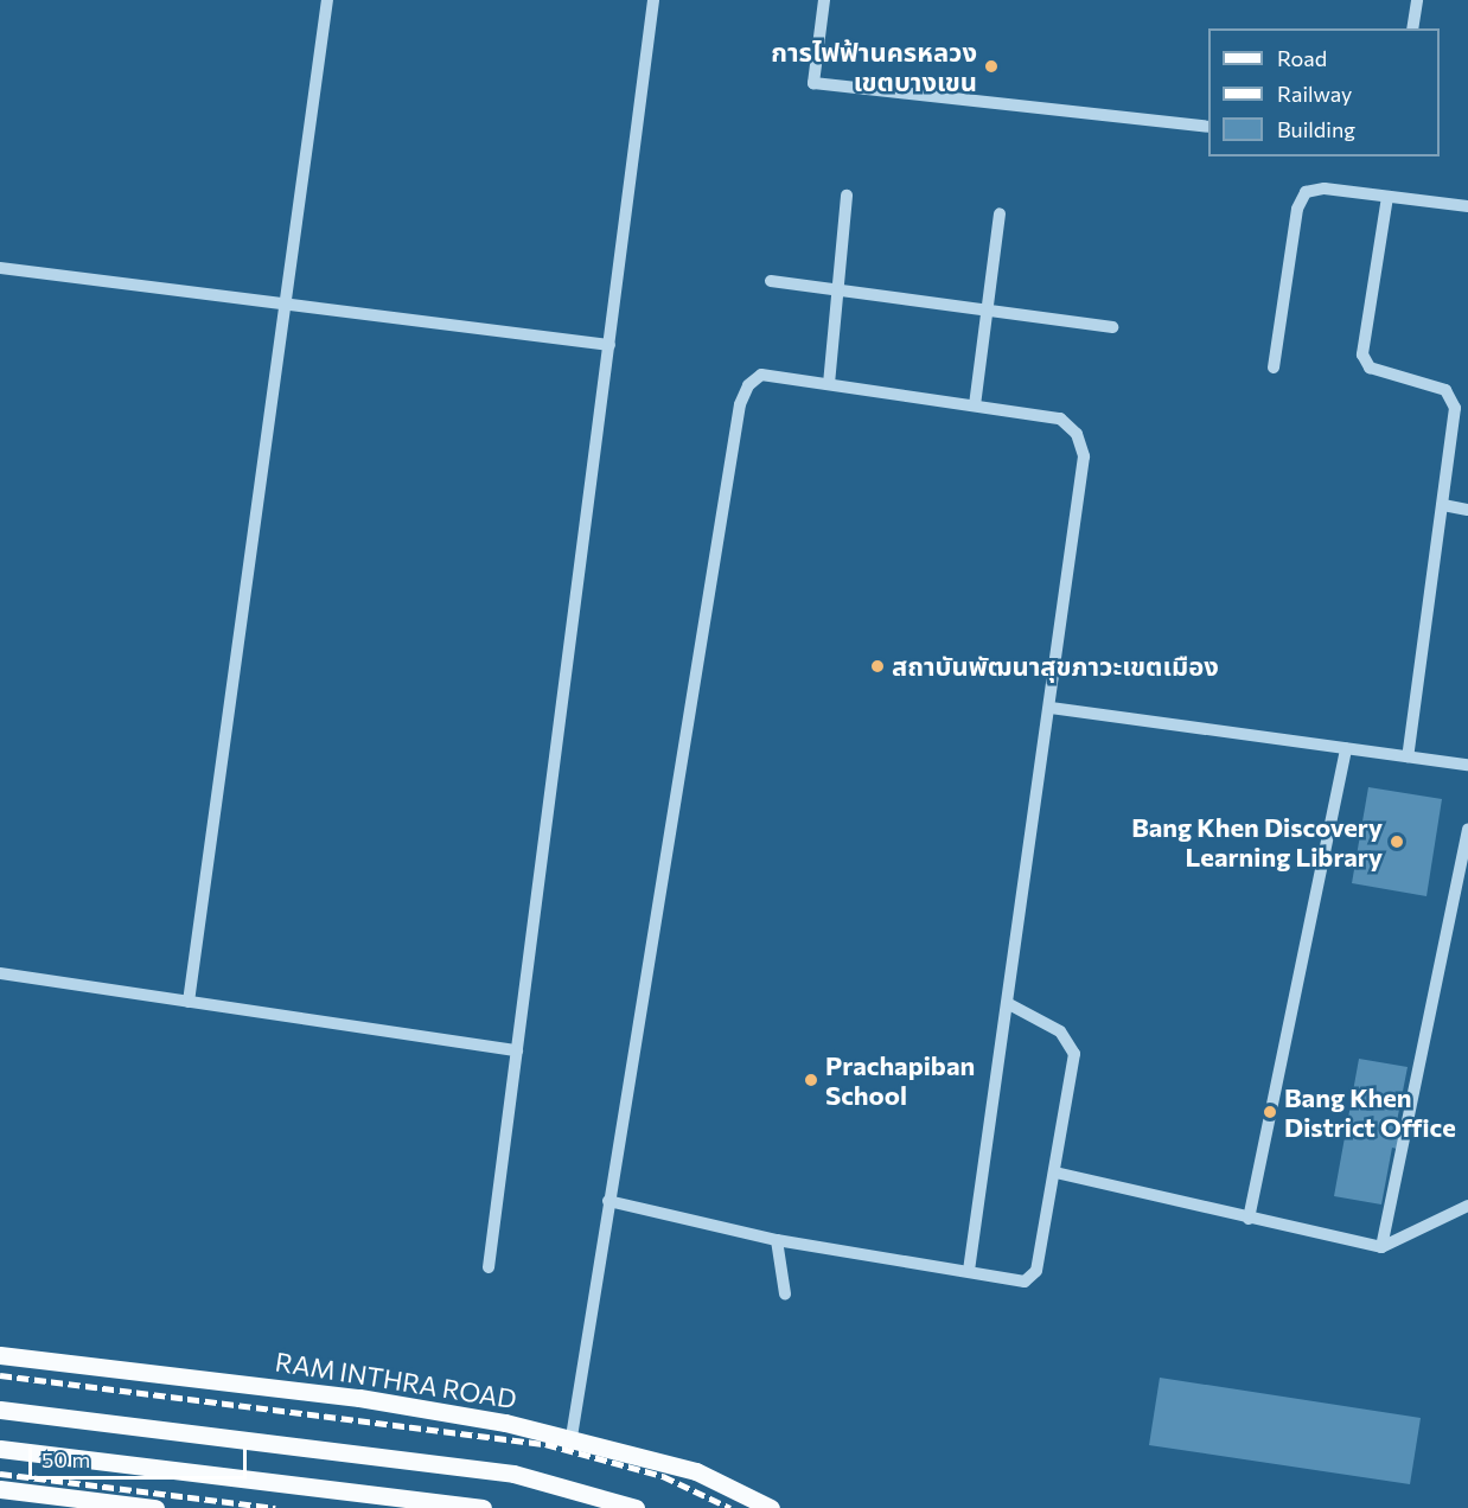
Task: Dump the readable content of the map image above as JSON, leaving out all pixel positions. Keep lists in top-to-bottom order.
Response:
{
  "streets": {
    "main road": ["RAM INTHRA ROAD"]
  },
  "places": [
    "การไฟฟ้านครหลวง เขตบางเขน",
    "สถาบันพัฒนาสุขภาวะเขตเมือง",
    "Bang Khen Discovery Learning Library",
    "Prachapiban School",
    "Bang Khen District Office"
  ],
  "legend": ["Road", "Railway", "Building"],
  "scale_bar": "50 m"
}
